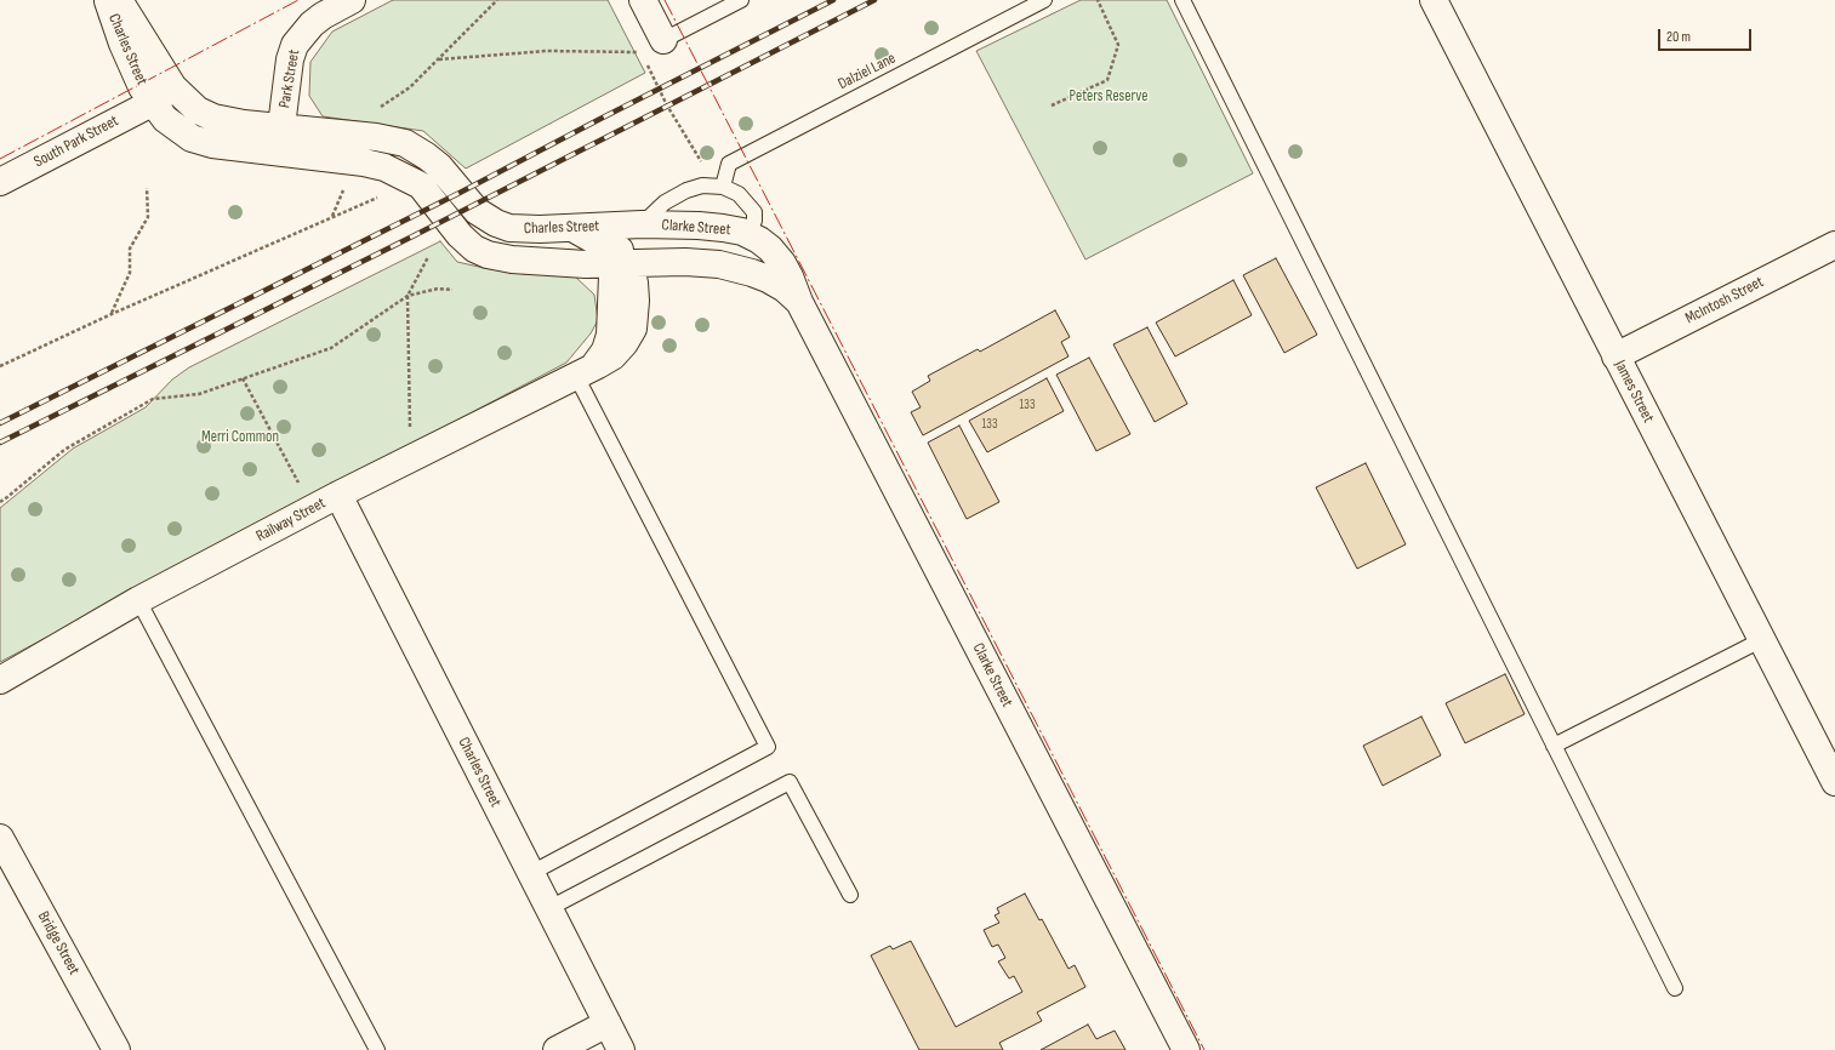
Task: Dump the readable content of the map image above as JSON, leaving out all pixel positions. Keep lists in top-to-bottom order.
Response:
{
  "streets": {
    "street": [
      "Charles Street",
      "Park Street",
      "South Park Street",
      "Clarke Street",
      "McIntosh Street",
      "James Street",
      "Railway Street",
      "Bridge Street"
    ],
    "lane": ["Dalziel Lane"]
  },
  "crossings": [
    ["Charles Street", "Park Street"],
    ["Charles Street", "South Park Street"],
    ["Charles Street", "Clarke Street"],
    ["Charles Street", "Railway Street"],
    ["Clarke Street", "Railway Street"],
    ["McIntosh Street", "James Street"]
  ],
  "parks": ["Peters Reserve", "Merri Common"],
  "house_numbers": ["133", "133"],
  "scale_bar": "20 m"
}
